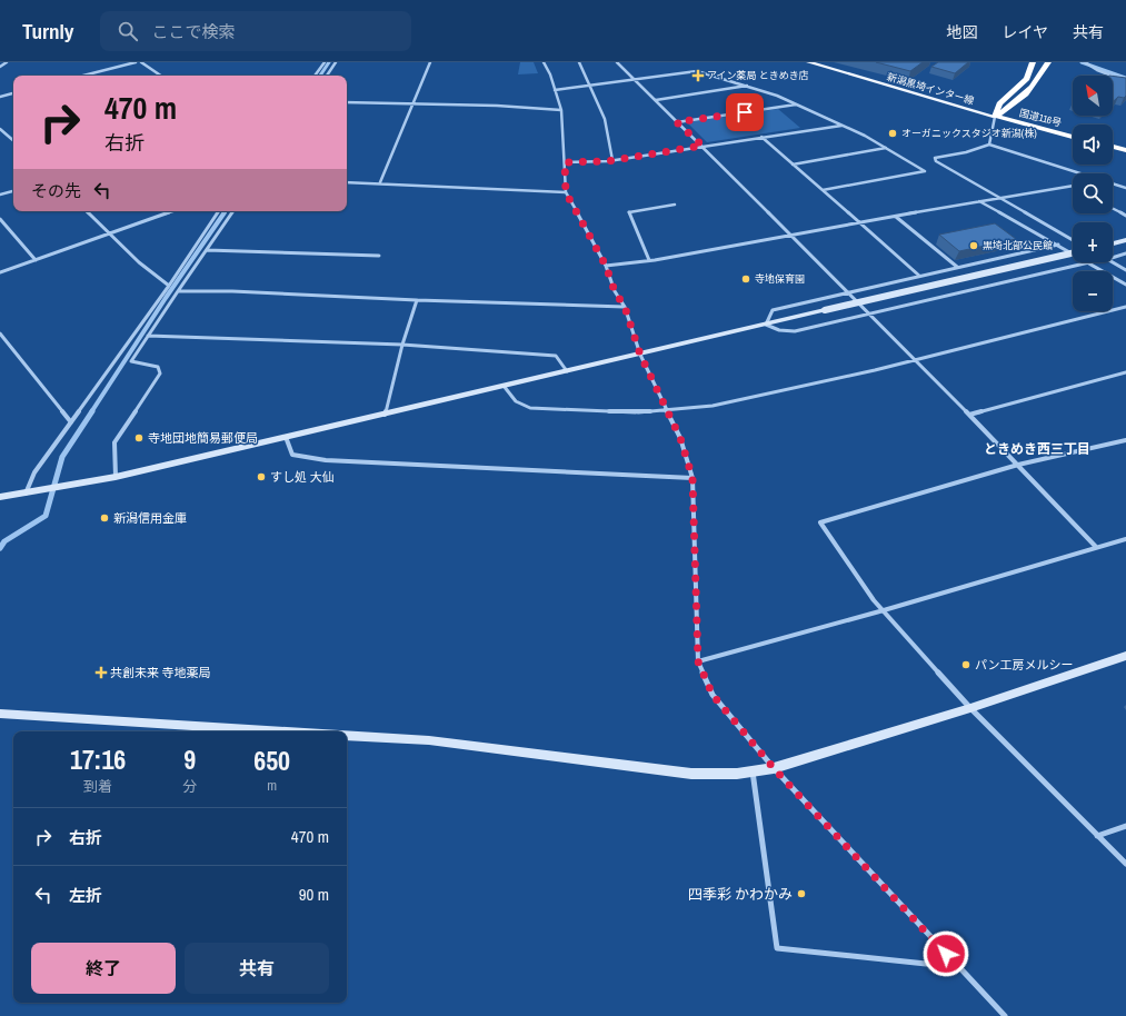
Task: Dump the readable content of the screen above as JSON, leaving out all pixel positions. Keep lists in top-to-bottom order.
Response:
{
  "streets": {
    "highway": ["国道116号"],
    "main road": ["新潟黒埼インター線"]
  },
  "crossings": [
    ["新潟黒埼インター線", "国道116号"]
  ],
  "districts": ["ときめき西三丁目"],
  "places": {
    "health": ["アイン薬局 ときめき店", "共創未来 寺地薬局"],
    "other": [
      "オーガニックスタジオ新潟(株)",
      "黒埼北部公民館",
      "寺地保育園",
      "寺地団地簡易郵便局",
      "すし処 大仙",
      "新潟信用金庫",
      "パン工房メルシー",
      "四季彩 かわかみ"
    ]
  },
  "north": "top left",
  "page": {
    "header": "Turnly",
    "search": "ここで検索",
    "nav": ["地図", "レイヤ", "共有"],
    "map_buttons": ["+", "−"],
    "turn": ["470 m", "右折"],
    "then": "その先",
    "eta": [
      "17:16",
      "到着",
      "9",
      "分",
      "650",
      "m"
    ],
    "list": [
      {
        "name": "右折",
        "value": "470 m"
      },
      {
        "name": "左折",
        "value": "90 m"
      }
    ],
    "buttons": ["終了", "共有"]
  }
}
